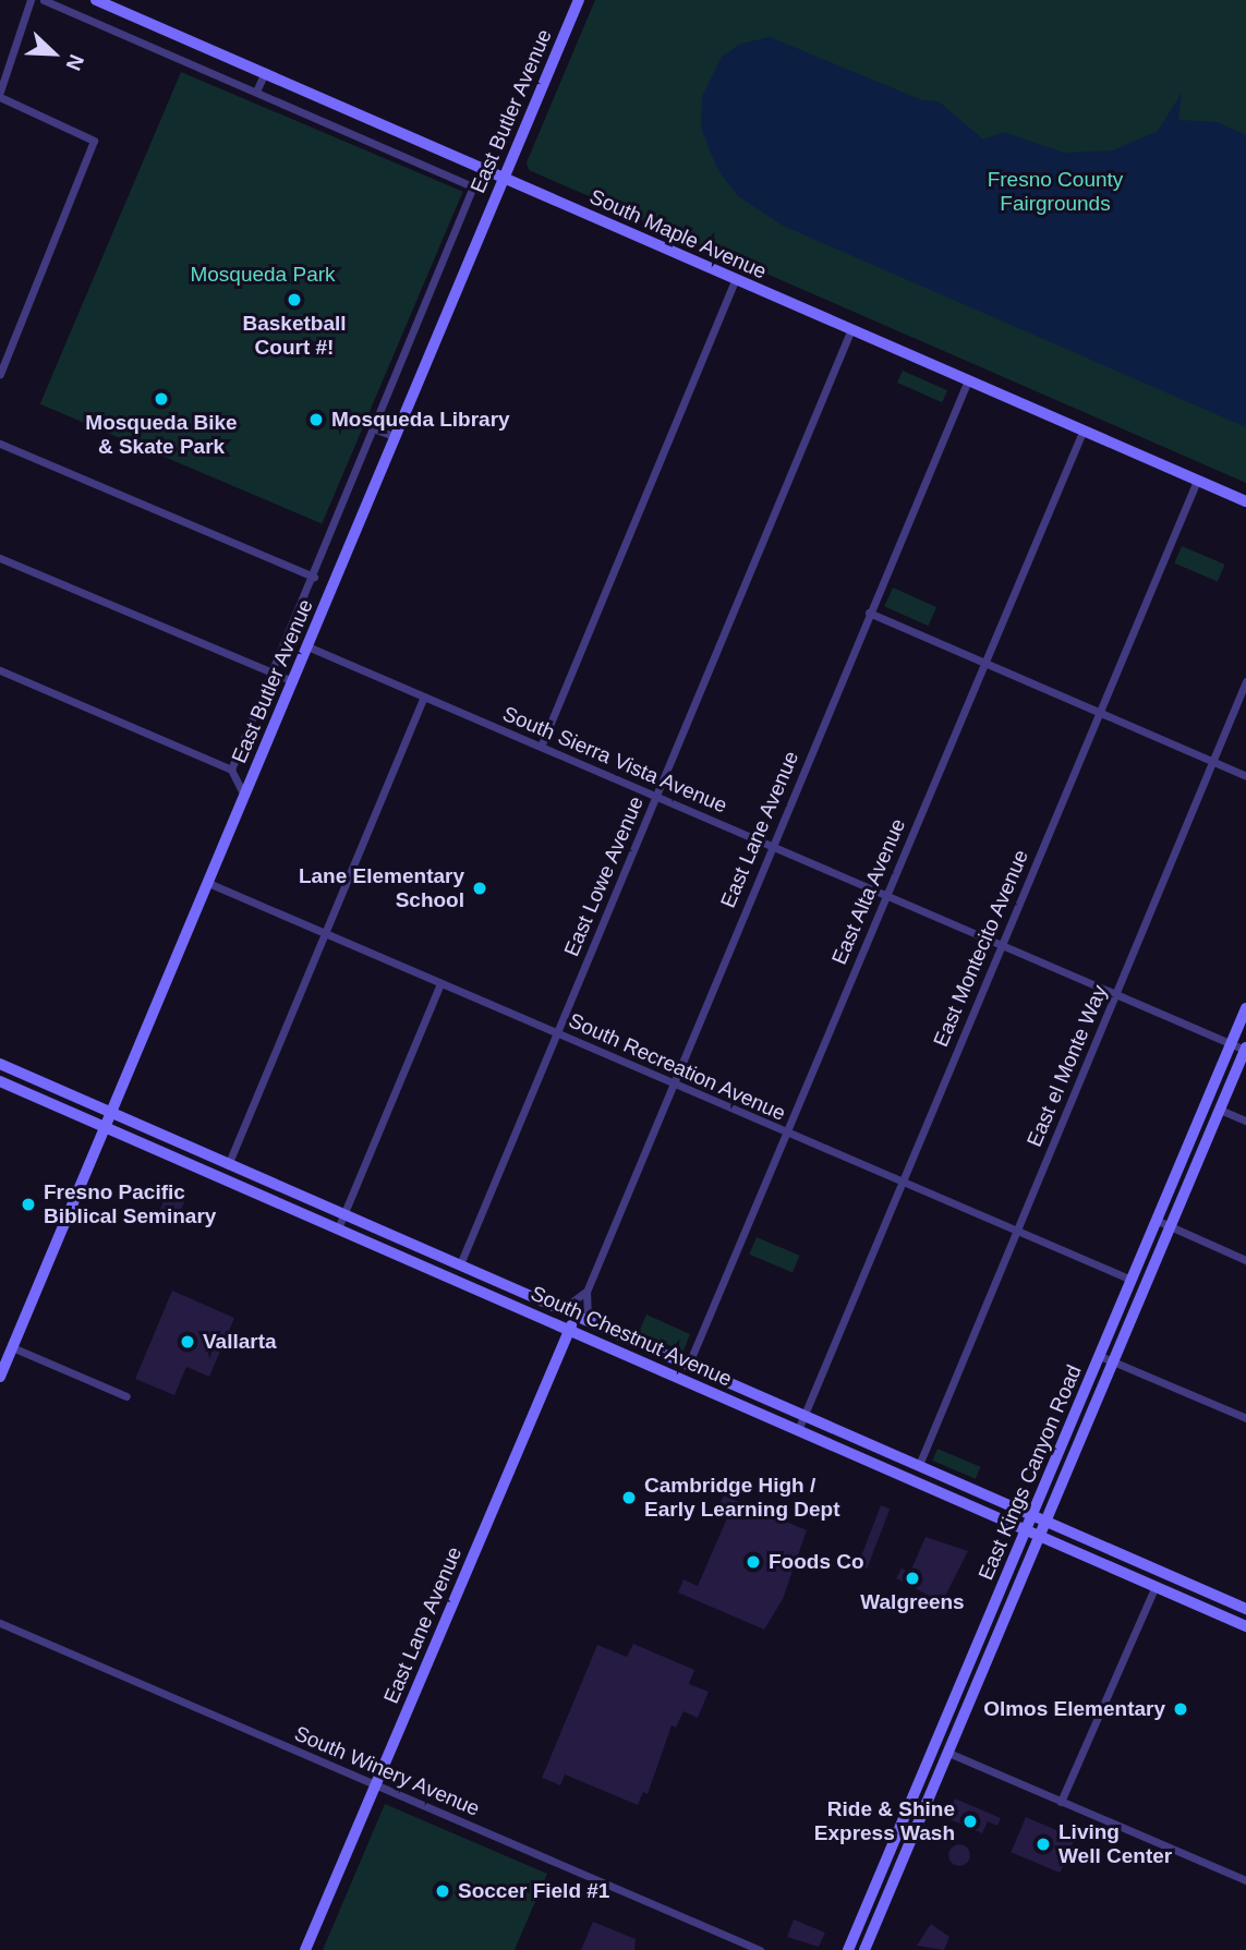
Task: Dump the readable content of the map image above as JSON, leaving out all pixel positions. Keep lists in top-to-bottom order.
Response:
{
  "streets": {
    "main road": [
      "East Butler Avenue",
      "South Maple Avenue",
      "East Lane Avenue",
      "South Chestnut Avenue",
      "East Kings Canyon Road"
    ],
    "street": [
      "South Sierra Vista Avenue",
      "East Lowe Avenue",
      "East Alta Avenue",
      "East Montecito Avenue",
      "East el Monte Way",
      "South Recreation Avenue",
      "South Winery Avenue"
    ]
  },
  "crossings": [
    ["East Butler Avenue", "South Maple Avenue"],
    ["East Butler Avenue", "South Sierra Vista Avenue"],
    ["East Butler Avenue", "South Recreation Avenue"],
    ["East Butler Avenue", "South Chestnut Avenue"],
    ["South Maple Avenue", "East Lane Avenue"],
    ["South Maple Avenue", "East Lowe Avenue"],
    ["South Maple Avenue", "East Alta Avenue"],
    ["South Maple Avenue", "East Montecito Avenue"],
    ["South Sierra Vista Avenue", "East Lane Avenue"],
    ["South Sierra Vista Avenue", "East Lowe Avenue"],
    ["South Sierra Vista Avenue", "East Alta Avenue"],
    ["South Sierra Vista Avenue", "East Montecito Avenue"],
    ["South Sierra Vista Avenue", "East el Monte Way"],
    ["South Sierra Vista Avenue", "East Kings Canyon Road"],
    ["East Lane Avenue", "South Recreation Avenue"],
    ["East Lane Avenue", "South Chestnut Avenue"],
    ["East Lane Avenue", "South Winery Avenue"],
    ["East Lowe Avenue", "South Recreation Avenue"],
    ["East Lowe Avenue", "South Chestnut Avenue"],
    ["East Alta Avenue", "South Recreation Avenue"],
    ["East Alta Avenue", "South Chestnut Avenue"],
    ["East Montecito Avenue", "South Recreation Avenue"],
    ["East Montecito Avenue", "South Chestnut Avenue"],
    ["East el Monte Way", "South Recreation Avenue"],
    ["East el Monte Way", "South Chestnut Avenue"],
    ["South Recreation Avenue", "East Kings Canyon Road"],
    ["South Chestnut Avenue", "East Kings Canyon Road"]
  ],
  "parks": ["Fresno County Fairgrounds", "Mosqueda Park"],
  "places": [
    "Basketball Court #!",
    "Mosqueda Bike & Skate Park",
    "Mosqueda Library",
    "Lane Elementary School",
    "Fresno Pacific Biblical Seminary",
    "Vallarta",
    "Cambridge High / Early Learning Dept",
    "Foods Co",
    "Walgreens",
    "Olmos Elementary",
    "Ride & Shine Express Wash",
    "Living Well Center",
    "Soccer Field #1"
  ],
  "north": "bottom right"
}
